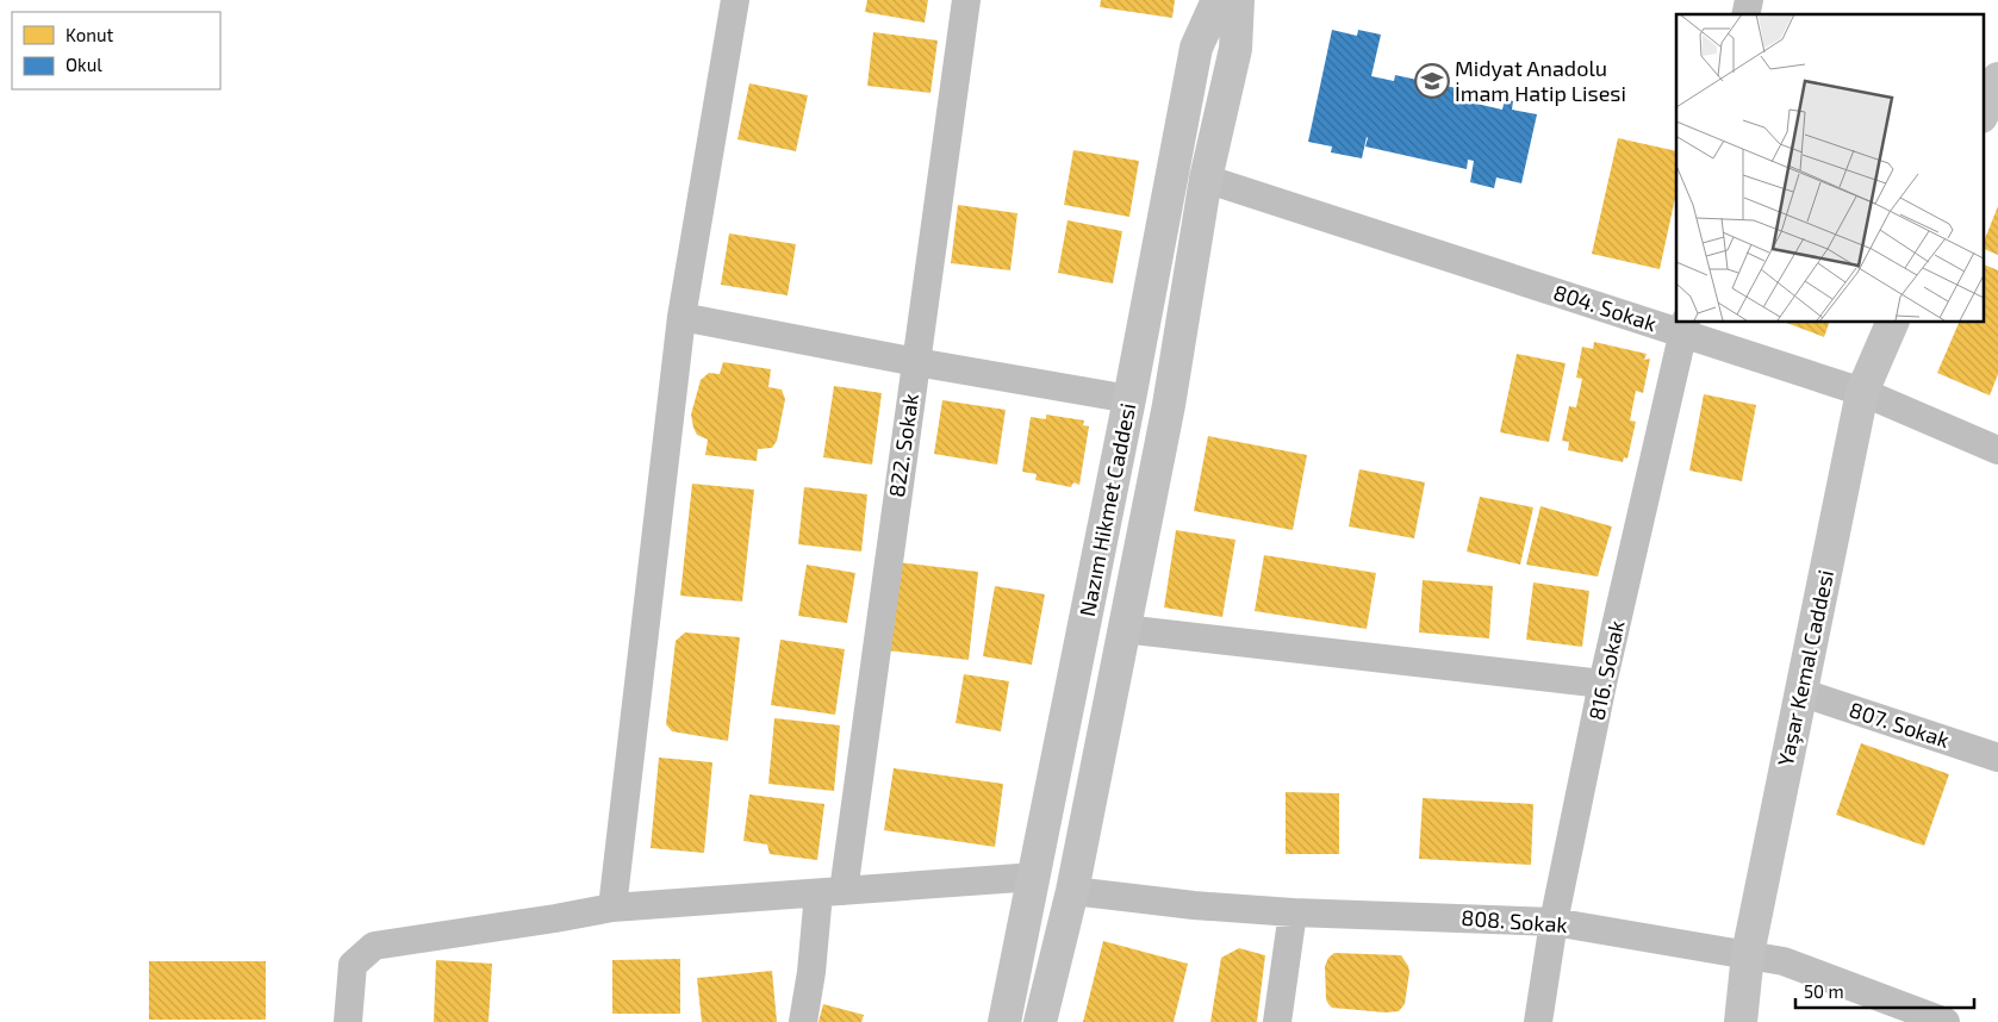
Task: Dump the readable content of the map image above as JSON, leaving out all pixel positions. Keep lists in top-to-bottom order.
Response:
{
  "streets": {
    "street": [
      "804. Sokak",
      "822. Sokak",
      "Nazım Hikmet Caddesi",
      "Yaşar Kemal Caddesi",
      "816. Sokak",
      "807. Sokak",
      "808. Sokak"
    ]
  },
  "crossings": [
    ["804. Sokak", "Nazım Hikmet Caddesi"],
    ["804. Sokak", "Yaşar Kemal Caddesi"],
    ["804. Sokak", "816. Sokak"],
    ["Nazım Hikmet Caddesi", "808. Sokak"],
    ["Yaşar Kemal Caddesi", "807. Sokak"],
    ["Yaşar Kemal Caddesi", "808. Sokak"],
    ["816. Sokak", "808. Sokak"]
  ],
  "places": {
    "school or university": ["Midyat Anadolu İmam Hatip Lisesi"]
  },
  "legend": ["Konut", "Okul"],
  "scale_bar": "50 m"
}
